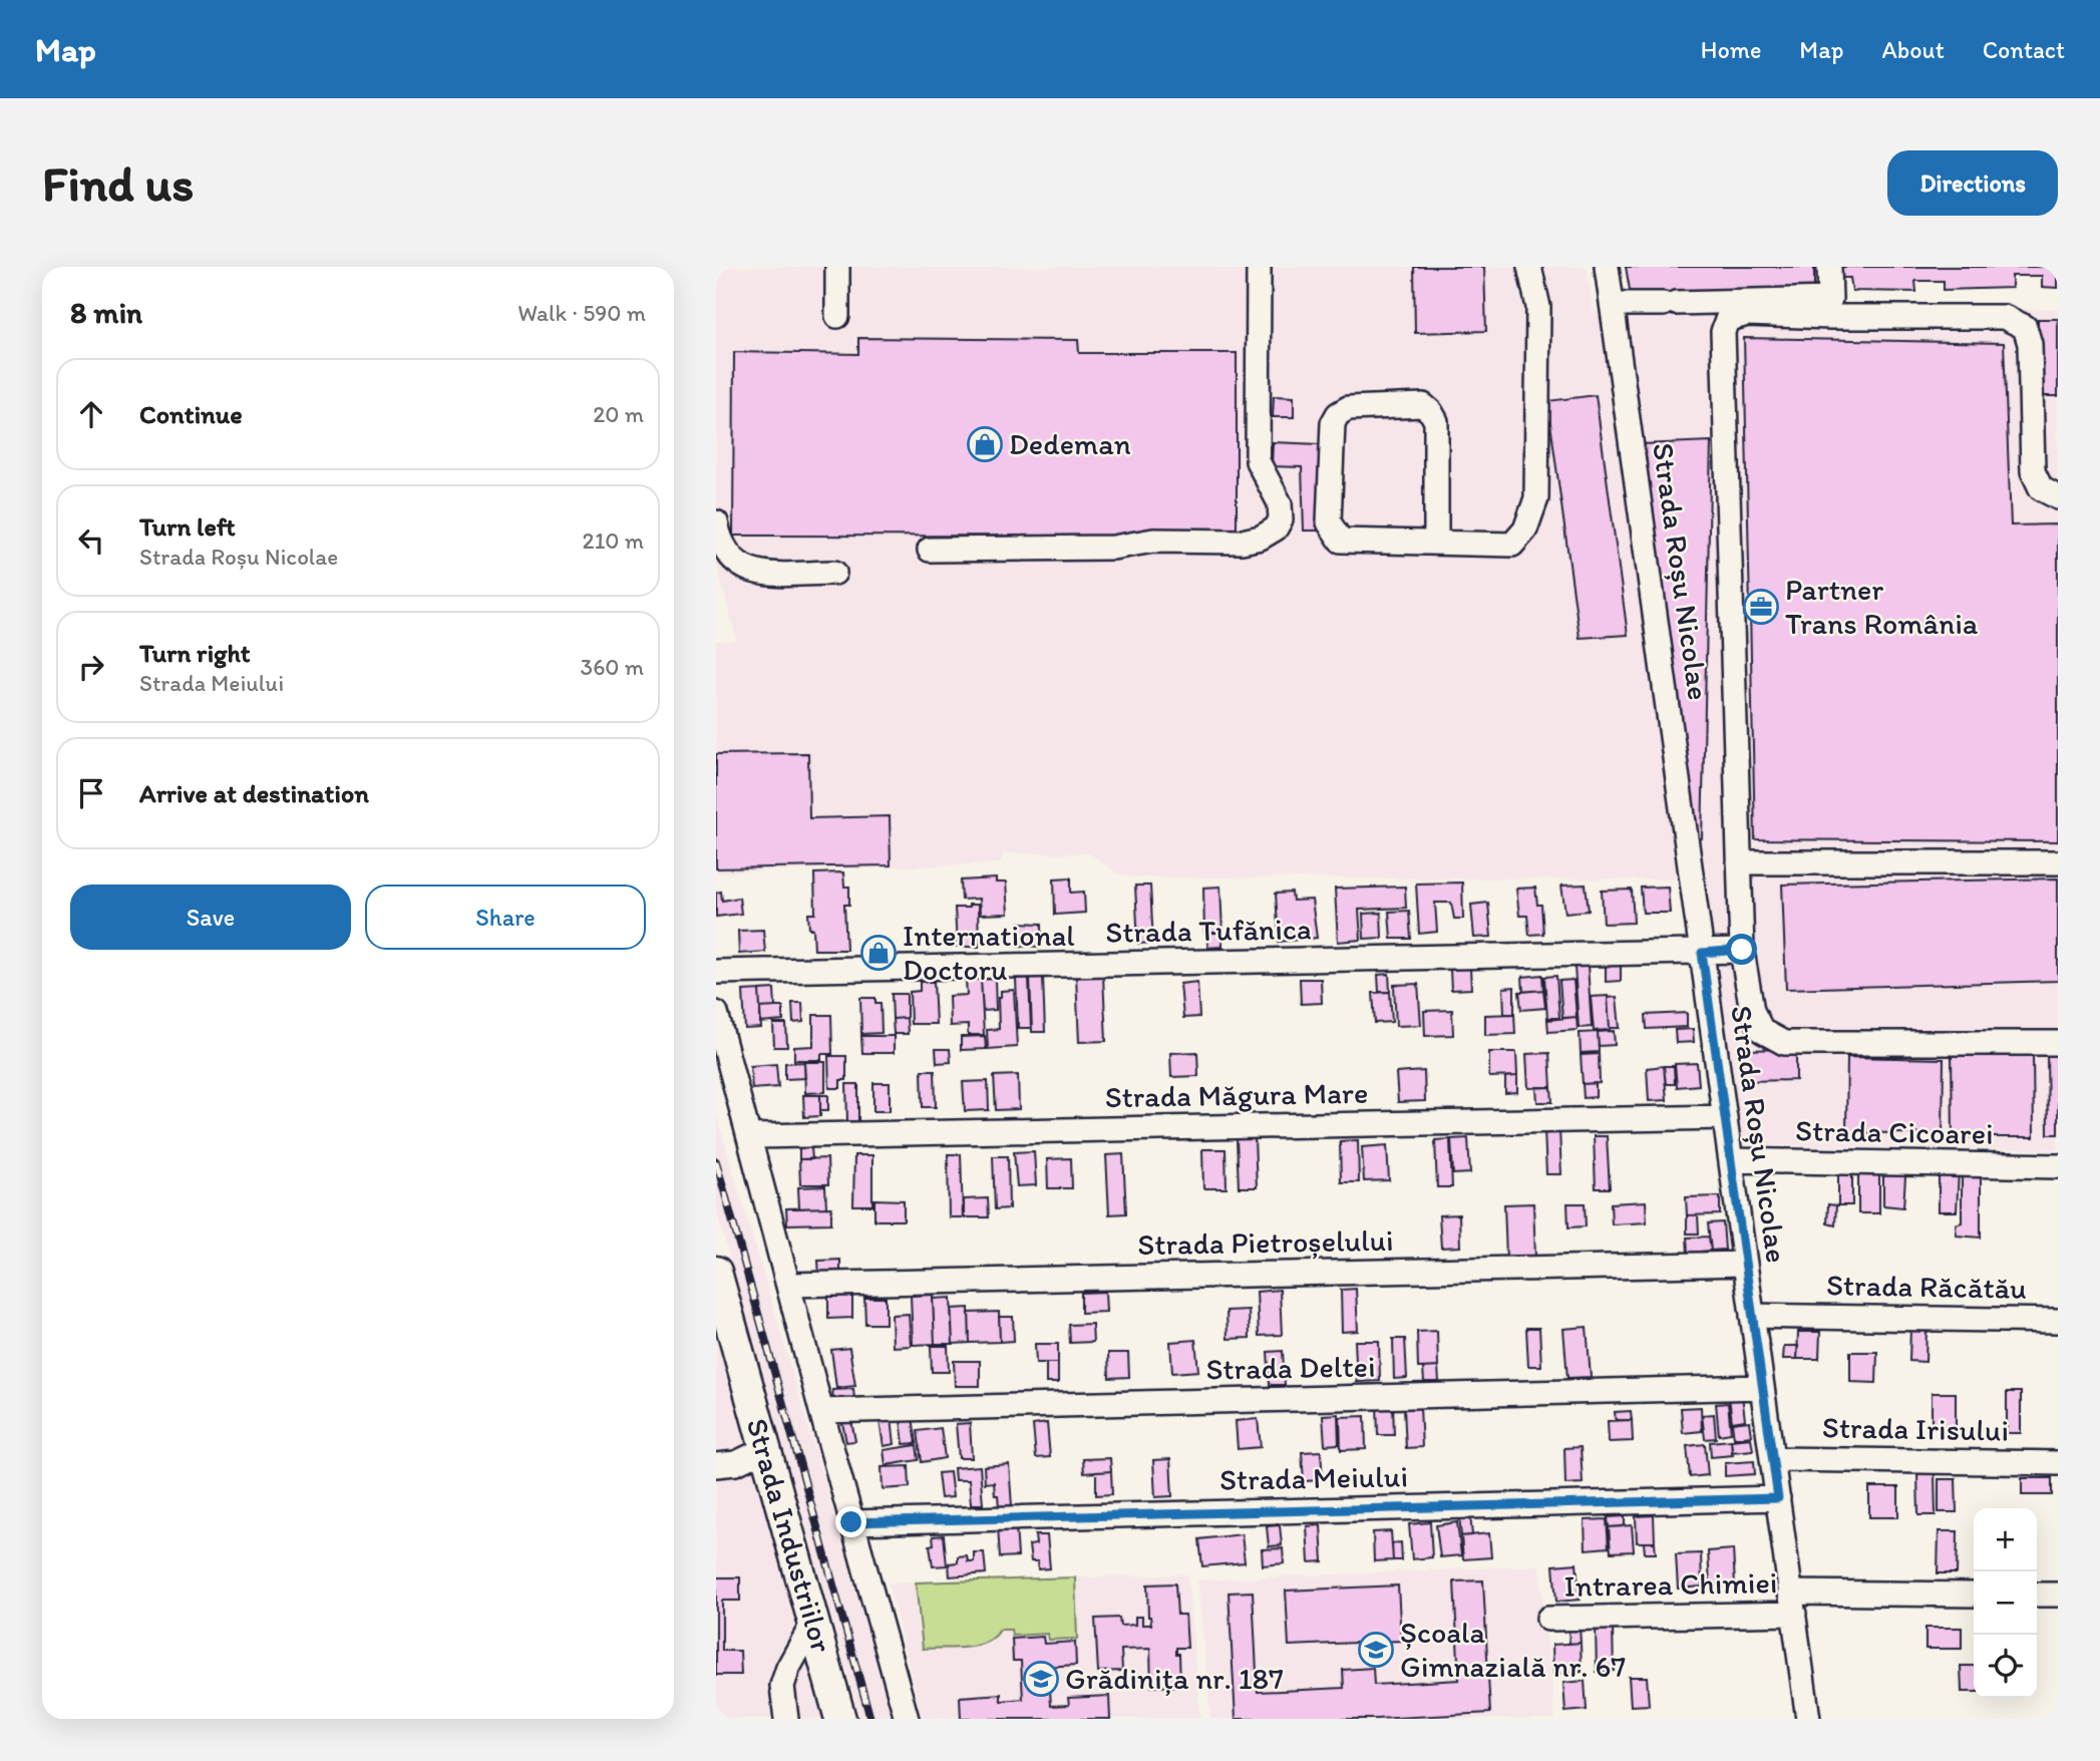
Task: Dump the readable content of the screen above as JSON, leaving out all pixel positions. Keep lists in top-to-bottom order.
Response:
{
  "streets": {
    "main road": ["Strada Industriilor"],
    "street": [
      "Strada Roșu Nicolae",
      "Strada Tufănica",
      "Strada Măgura Mare",
      "Strada Cicoarei",
      "Strada Pietroșelului",
      "Strada Răcătău",
      "Strada Deltei",
      "Strada Irisului",
      "Strada Meiului",
      "Intrarea Chimiei"
    ]
  },
  "crossings": [
    ["Strada Roșu Nicolae", "Strada Tufănica"],
    ["Strada Roșu Nicolae", "Strada Măgura Mare"],
    ["Strada Roșu Nicolae", "Strada Cicoarei"],
    ["Strada Roșu Nicolae", "Strada Pietroșelului"],
    ["Strada Roșu Nicolae", "Strada Răcătău"],
    ["Strada Roșu Nicolae", "Strada Deltei"],
    ["Strada Roșu Nicolae", "Strada Irisului"],
    ["Strada Roșu Nicolae", "Strada Meiului"],
    ["Strada Roșu Nicolae", "Intrarea Chimiei"]
  ],
  "places": {
    "shop": ["Dedeman", "International Doctoru"],
    "office": ["Partner Trans România"],
    "school or university": ["Școala Gimnazială nr. 67", "Grădinița nr. 187"]
  },
  "page": {
    "header": "Map",
    "nav": [
      "Home",
      "Map",
      "About",
      "Contact"
    ],
    "buttons": [
      "Directions",
      ["Save", "Share"]
    ],
    "title": "Find us",
    "heading": ["8 min", "Walk · 590 m"],
    "list": [
      ["Continue", "20 m"],
      ["Turn left", "Strada Roșu Nicolae", "210 m"],
      ["Turn right", "Strada Meiului", "360 m"],
      "Arrive at destination"
    ],
    "map_buttons": ["+", "−"]
  }
}
